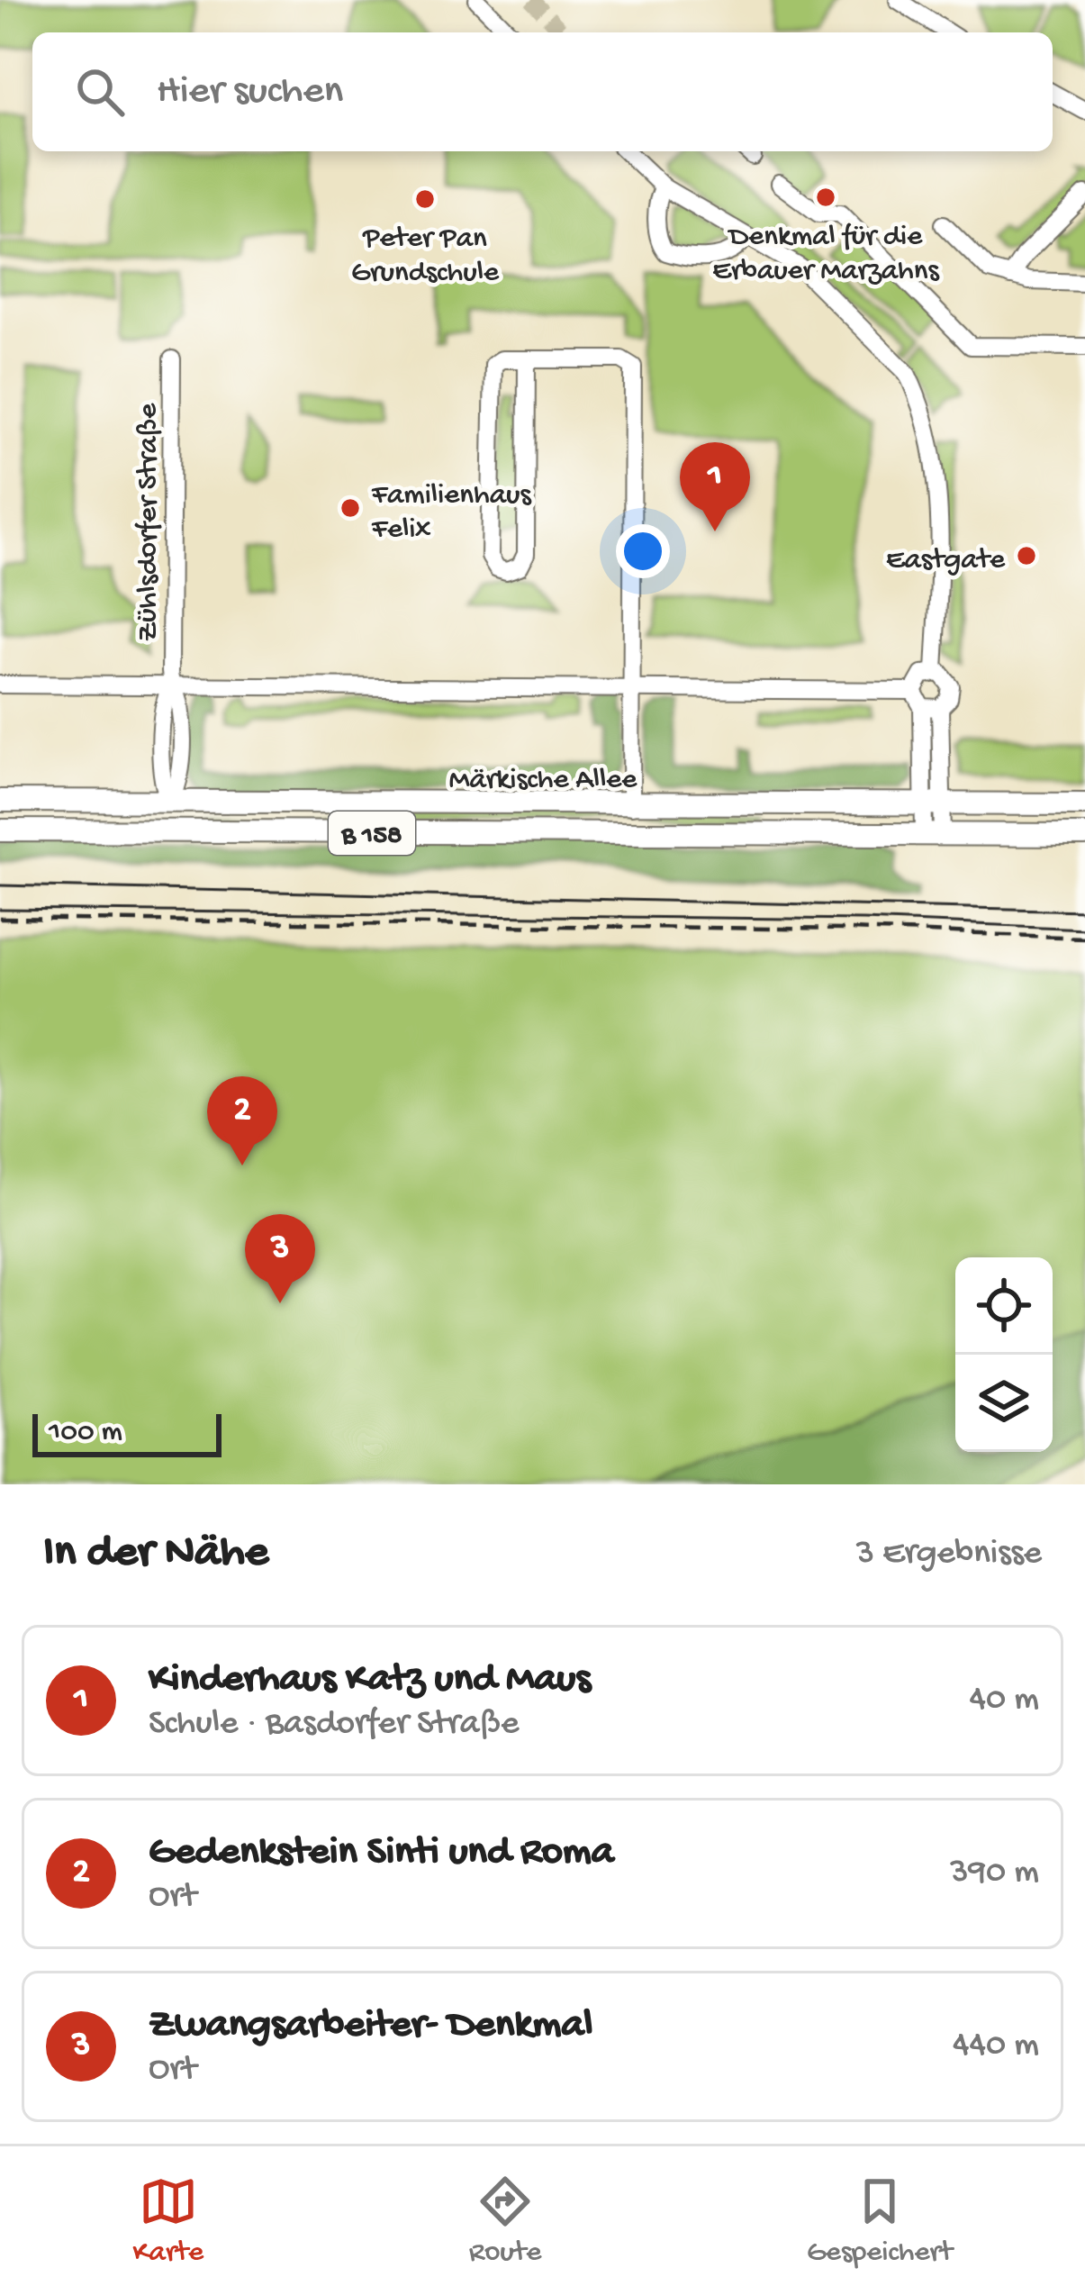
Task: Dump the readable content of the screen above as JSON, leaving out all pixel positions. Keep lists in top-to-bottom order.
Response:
{
  "streets": {
    "main road": ["Märkische Allee", "B 158"],
    "street": ["Zühlsdorfer Straße"]
  },
  "crossings": [
    ["Zühlsdorfer Straße", "Märkische Allee"]
  ],
  "places": [
    "Denkmal für die Erbauer Marzahns",
    "Peter Pan Grundschule",
    "Familienhaus Felix",
    "Eastgate"
  ],
  "scale_bar": "100 m",
  "page": {
    "search": "Hier suchen",
    "pins": ["1", "2", "3"],
    "scale": "100 m",
    "heading": ["In der Nähe", "3 Ergebnisse"],
    "list": [
      {
        "mark": "1",
        "name": "Kinderhaus Katz und Maus",
        "note": "Schule · Basdorfer Straße",
        "value": "40 m"
      },
      {
        "mark": "2",
        "name": "Gedenkstein Sinti und Roma",
        "note": "Ort",
        "value": "390 m"
      },
      {
        "mark": "3",
        "name": "Zwangsarbeiter- Denkmal",
        "note": "Ort",
        "value": "440 m"
      }
    ],
    "nav": ["Karte", "Route", "Gespeichert"]
  }
}
